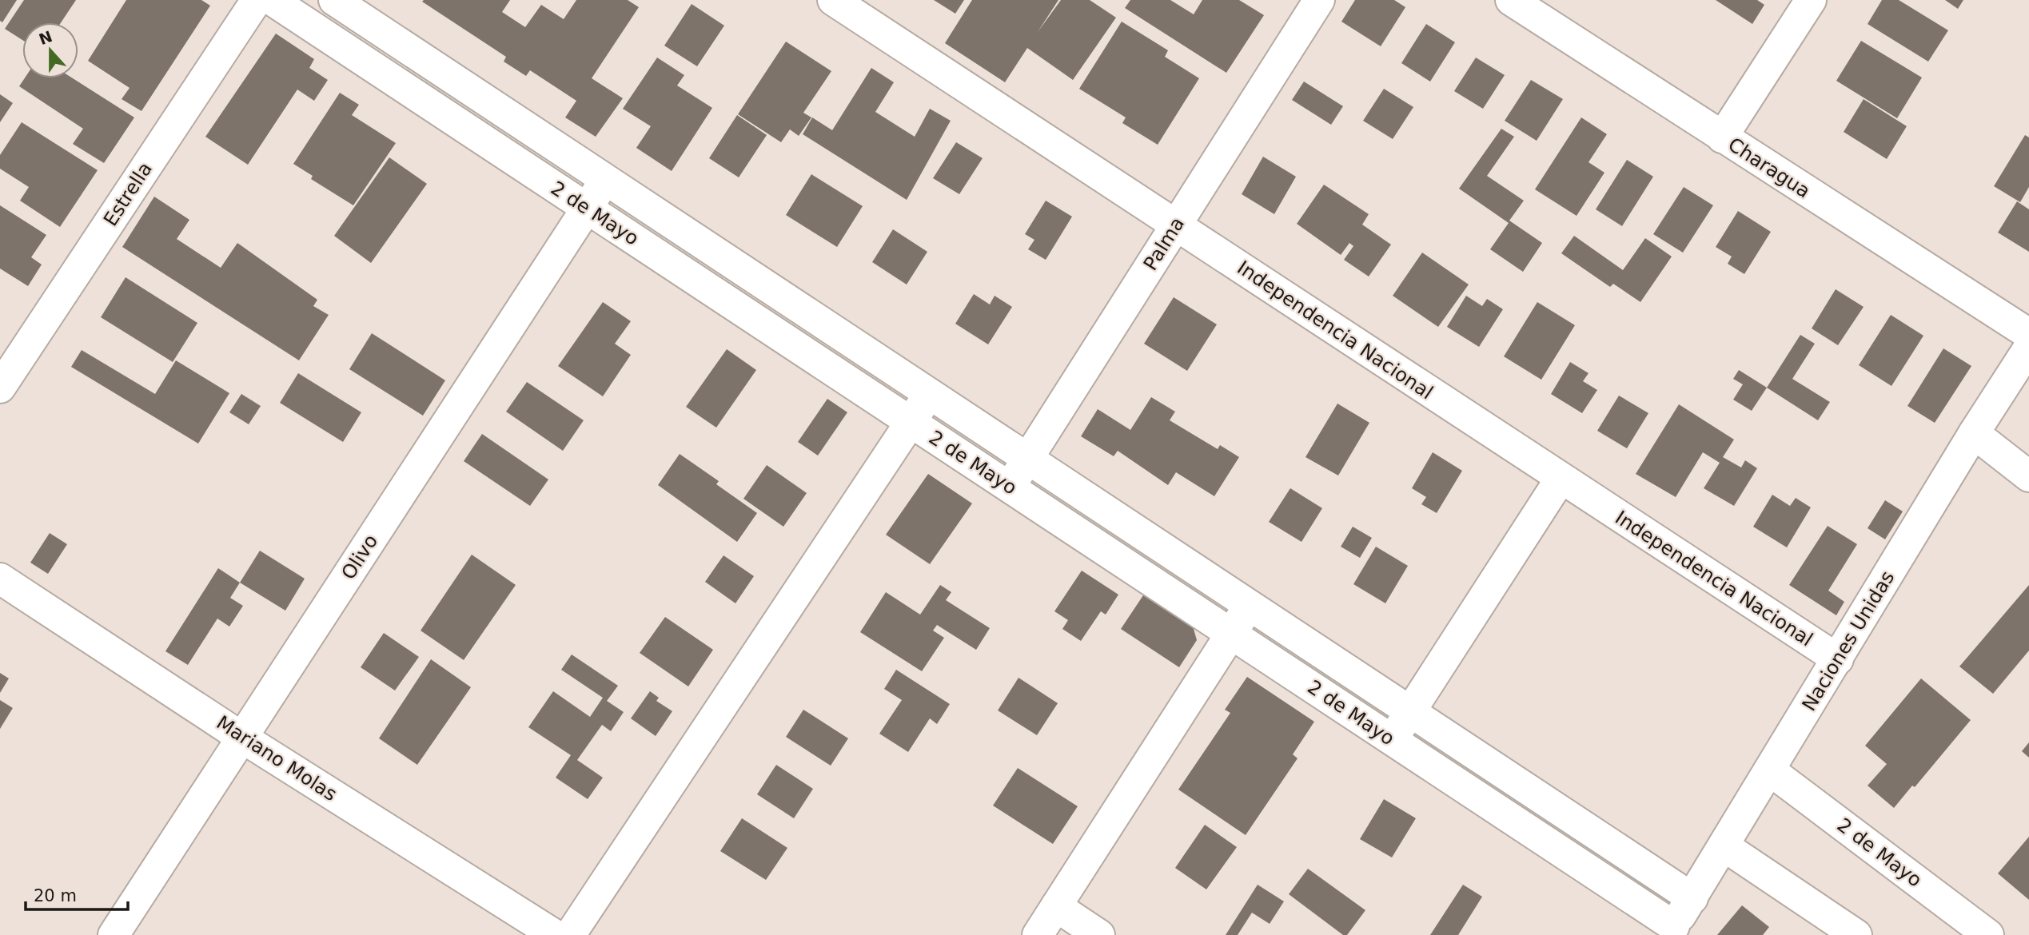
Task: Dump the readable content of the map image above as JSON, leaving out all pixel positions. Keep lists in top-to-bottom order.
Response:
{
  "streets": {
    "street": [
      "Charagua",
      "Estrella",
      "2 de Mayo",
      "Palma",
      "Independencia Nacional",
      "Olivo",
      "Naciones Unidas",
      "Mariano Molas"
    ]
  },
  "crossings": [
    ["2 de Mayo", "Palma"],
    ["2 de Mayo", "Olivo"],
    ["2 de Mayo", "Naciones Unidas"],
    ["Palma", "Independencia Nacional"],
    ["Independencia Nacional", "Naciones Unidas"],
    ["Olivo", "Mariano Molas"]
  ],
  "scale_bar": "20 m",
  "north": "top"
}
